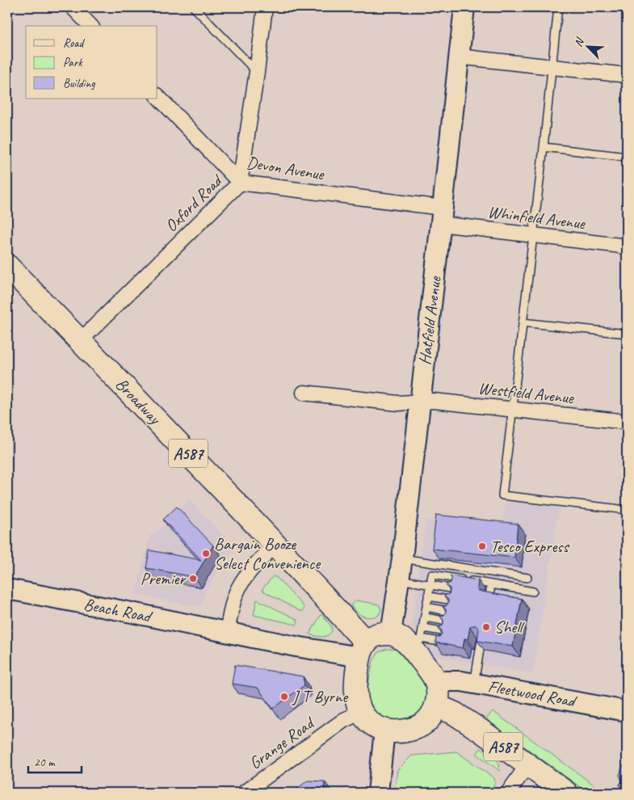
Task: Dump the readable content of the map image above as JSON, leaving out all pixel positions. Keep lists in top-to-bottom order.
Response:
{
  "streets": {
    "main road": ["Broadway", "A587"],
    "street": [
      "Devon Avenue",
      "Oxford Road",
      "Whinfield Avenue",
      "Hatfield Avenue",
      "Westfield Avenue",
      "Beach Road",
      "Fleetwood Road",
      "Grange Road"
    ]
  },
  "crossings": [
    ["Devon Avenue", "Oxford Road"],
    ["Devon Avenue", "Whinfield Avenue"],
    ["Devon Avenue", "Hatfield Avenue"],
    ["Oxford Road", "Broadway"],
    ["Whinfield Avenue", "Hatfield Avenue"],
    ["Hatfield Avenue", "Westfield Avenue"],
    ["Hatfield Avenue", "Broadway"],
    ["Hatfield Avenue", "A587"],
    ["Hatfield Avenue", "Beach Road"],
    ["Hatfield Avenue", "Fleetwood Road"],
    ["Hatfield Avenue", "Grange Road"],
    ["Broadway", "A587"],
    ["Broadway", "Beach Road"],
    ["Broadway", "Fleetwood Road"],
    ["Broadway", "Grange Road"],
    ["A587", "Beach Road"],
    ["A587", "Fleetwood Road"],
    ["A587", "Grange Road"],
    ["Beach Road", "Fleetwood Road"],
    ["Beach Road", "Grange Road"],
    ["Fleetwood Road", "Grange Road"]
  ],
  "places": [
    "Tesco Express",
    "Bargain Booze Select Convenience",
    "Premier",
    "Shell",
    "J T Byrne"
  ],
  "legend": ["Road", "Park", "Building"],
  "scale_bar": "20 m",
  "north": "top left"
}
